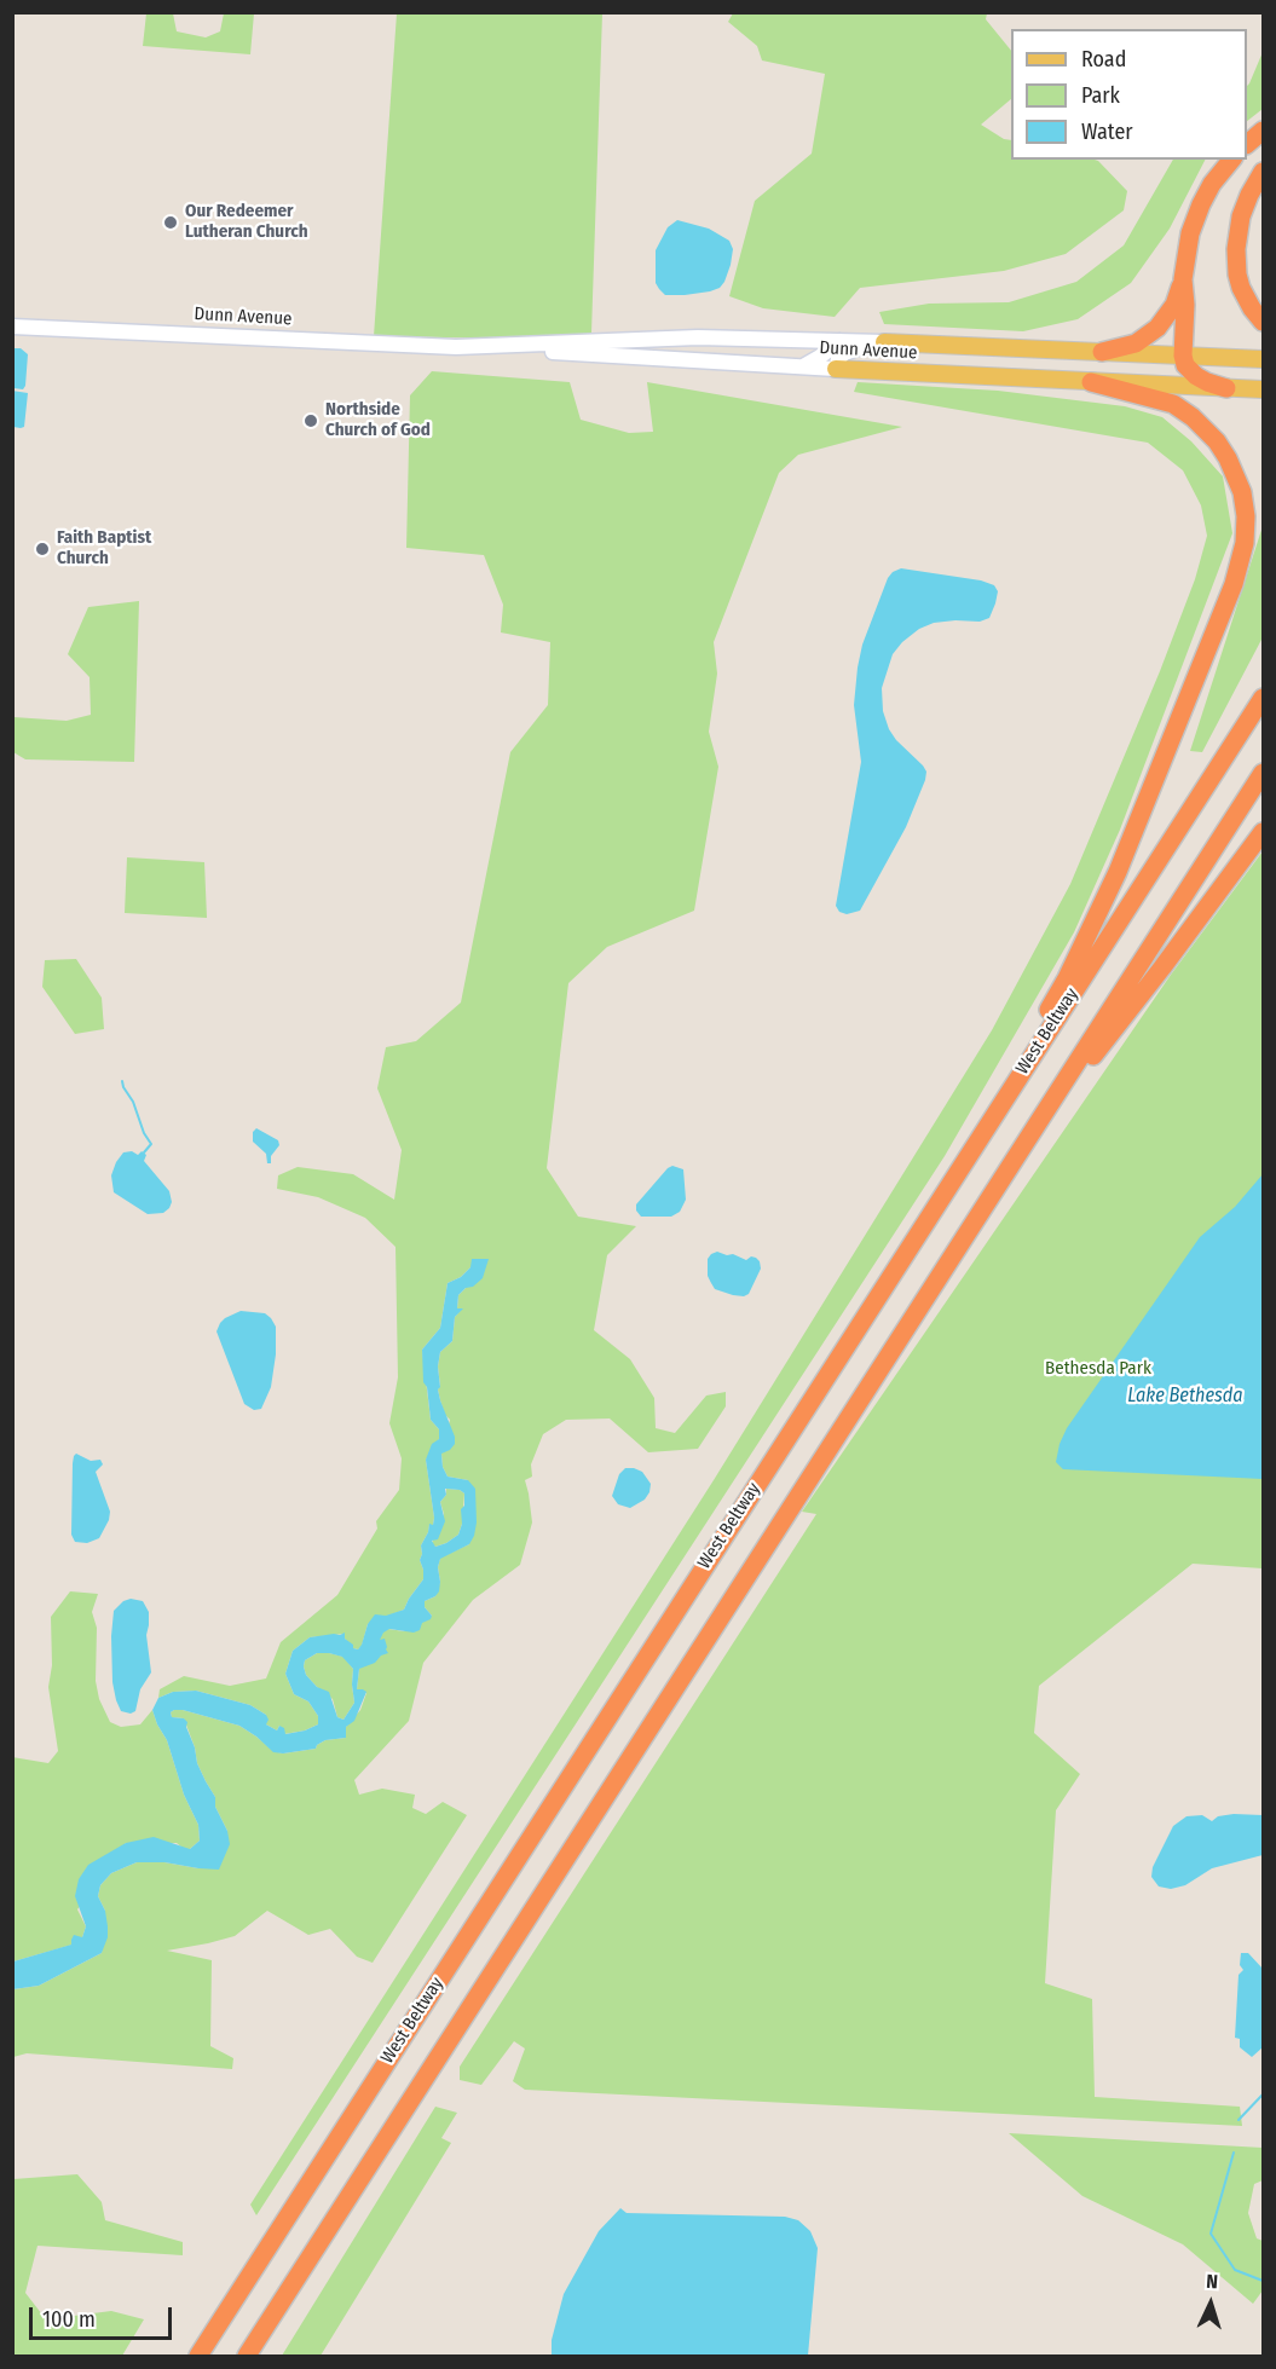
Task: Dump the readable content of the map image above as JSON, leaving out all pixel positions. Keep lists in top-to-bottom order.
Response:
{
  "streets": {
    "highway": ["West Beltway"],
    "main road": ["Dunn Avenue"]
  },
  "water": ["Lake Bethesda"],
  "parks": ["Bethesda Park"],
  "places": ["Our Redeemer Lutheran Church", "Northside Church of God", "Faith Baptist Church"],
  "legend": ["Road", "Park", "Water"],
  "scale_bar": "100 m",
  "north": "top"
}
